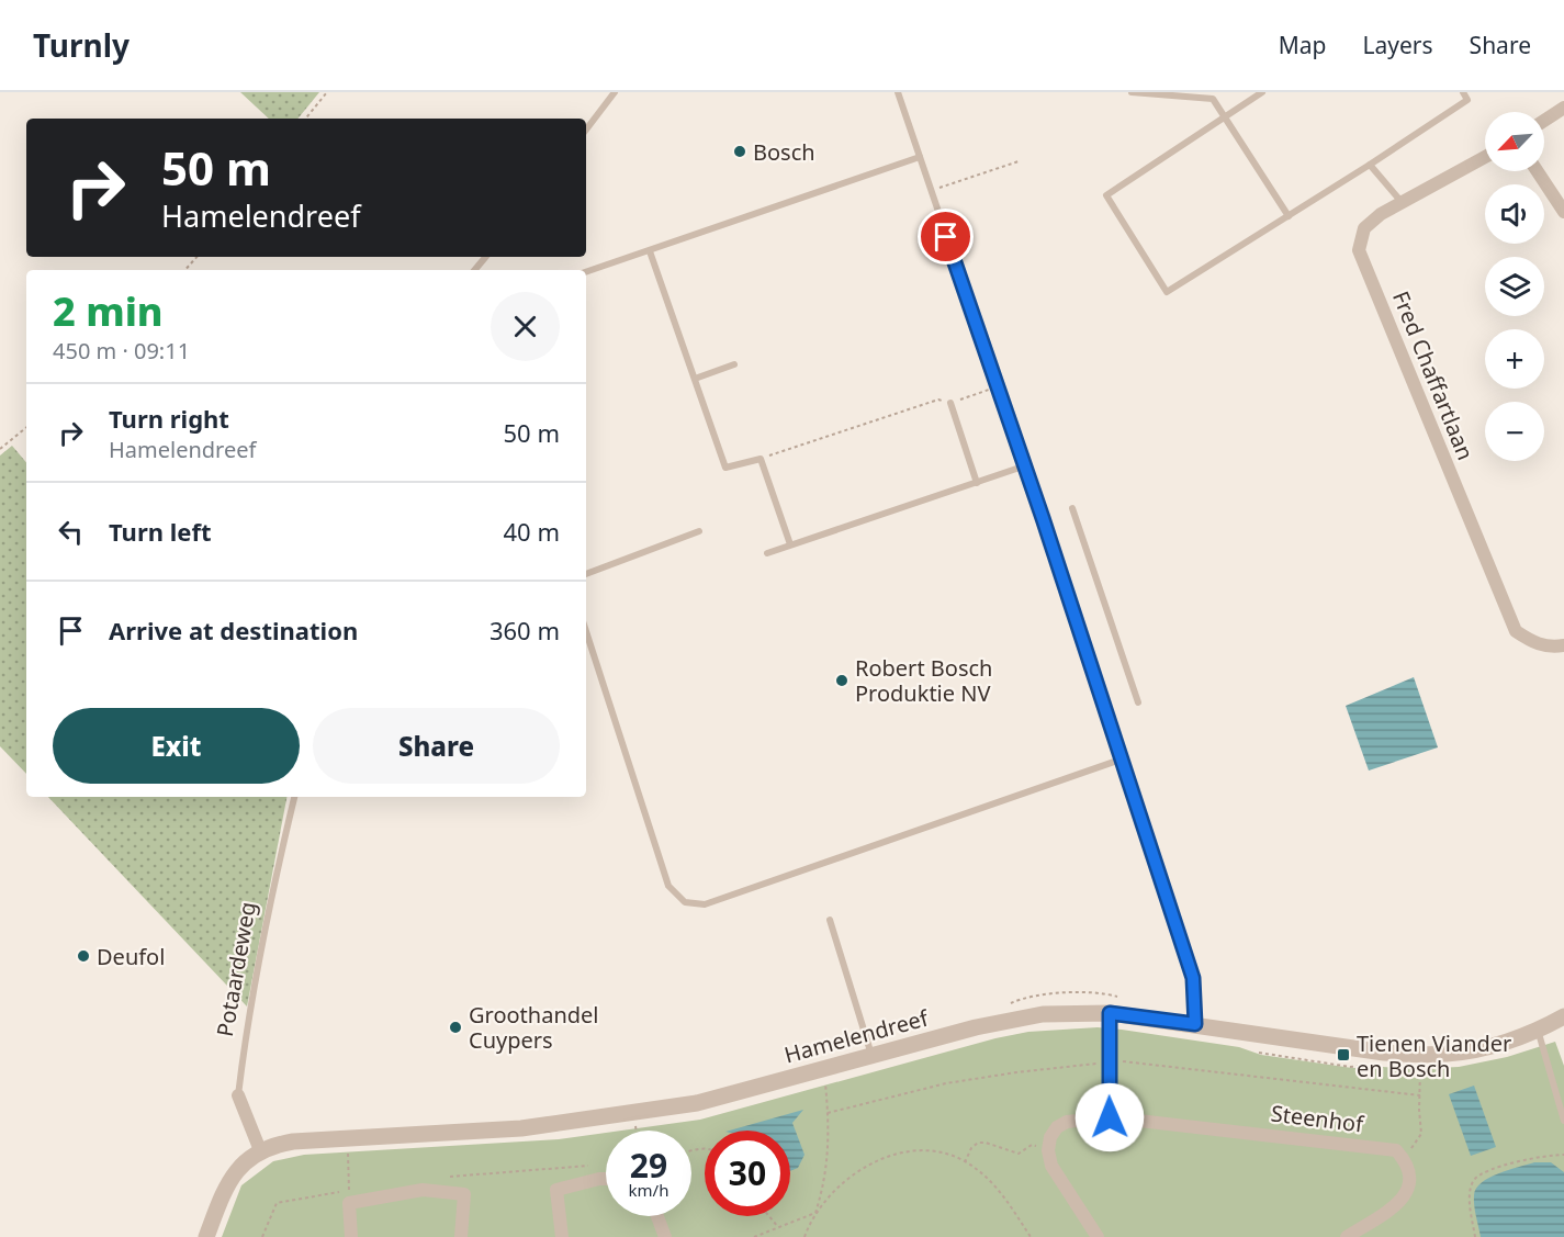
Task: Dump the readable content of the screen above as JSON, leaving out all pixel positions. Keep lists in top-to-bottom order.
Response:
{
  "streets": {
    "street": [
      "Fred Chaffartlaan",
      "Potaardeweg",
      "Hamelendreef",
      "Steenhof"
    ]
  },
  "crossings": [
    ["Potaardeweg", "Hamelendreef"]
  ],
  "places": {
    "other": [
      "Bosch",
      "Robert Bosch Produktie NV",
      "Deufol",
      "Groothandel Cuypers"
    ],
    "transit": ["Tienen Viander en Bosch"]
  },
  "north": "bottom left",
  "page": {
    "header": "Turnly",
    "nav": ["Map", "Layers", "Share"],
    "map_buttons": ["+", "−"],
    "turn": ["50 m", "Hamelendreef"],
    "heading": ["2 min", "450 m · 09:11"],
    "list": [
      {
        "name": "Turn right",
        "note": "Hamelendreef",
        "value": "50 m"
      },
      {
        "name": "Turn left",
        "value": "40 m"
      },
      {
        "name": "Arrive at destination",
        "value": "360 m"
      }
    ],
    "buttons": ["Exit", "Share"],
    "speed": "29 km/h",
    "limit": "30"
  }
}
